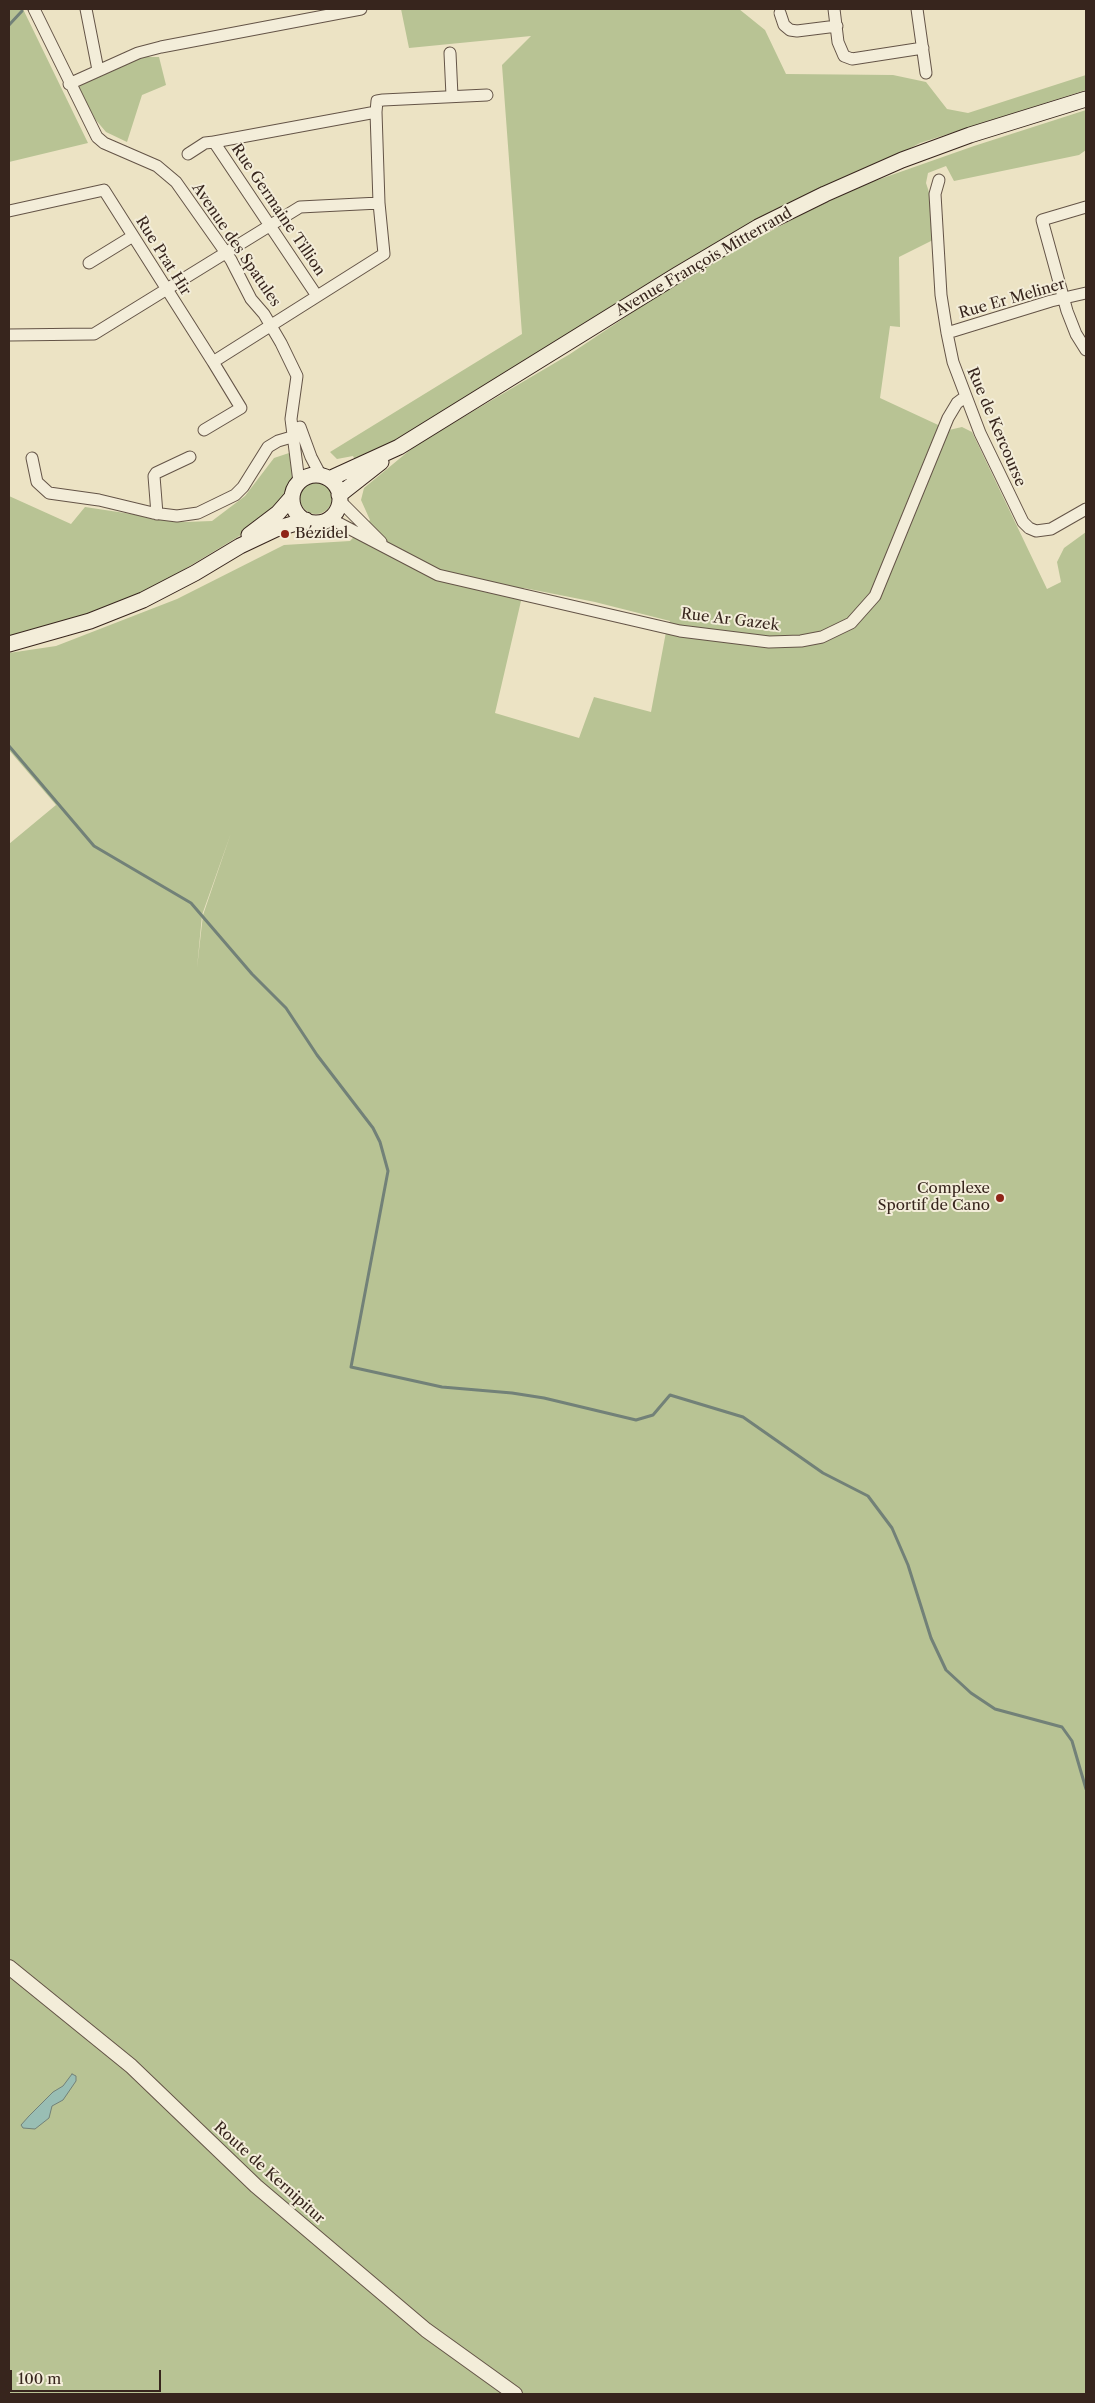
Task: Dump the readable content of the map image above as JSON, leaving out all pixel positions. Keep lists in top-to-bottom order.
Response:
{
  "streets": {
    "main road": ["Avenue François Mitterrand"],
    "street": [
      "Rue Germaine Tillion",
      "Avenue des Spatules",
      "Rue Prat Hir",
      "Rue Er Meliner",
      "Rue de Kercourse",
      "Rue Ar Gazek",
      "Route de Kernipitur"
    ]
  },
  "crossings": [
    ["Avenue des Spatules", "Avenue François Mitterrand"],
    ["Avenue des Spatules", "Rue Ar Gazek"],
    ["Avenue François Mitterrand", "Rue Ar Gazek"],
    ["Rue Er Meliner", "Rue de Kercourse"],
    ["Rue de Kercourse", "Rue Ar Gazek"]
  ],
  "places": ["Bézidel", "Complexe Sportif de Cano"],
  "scale_bar": "100 m"
}
